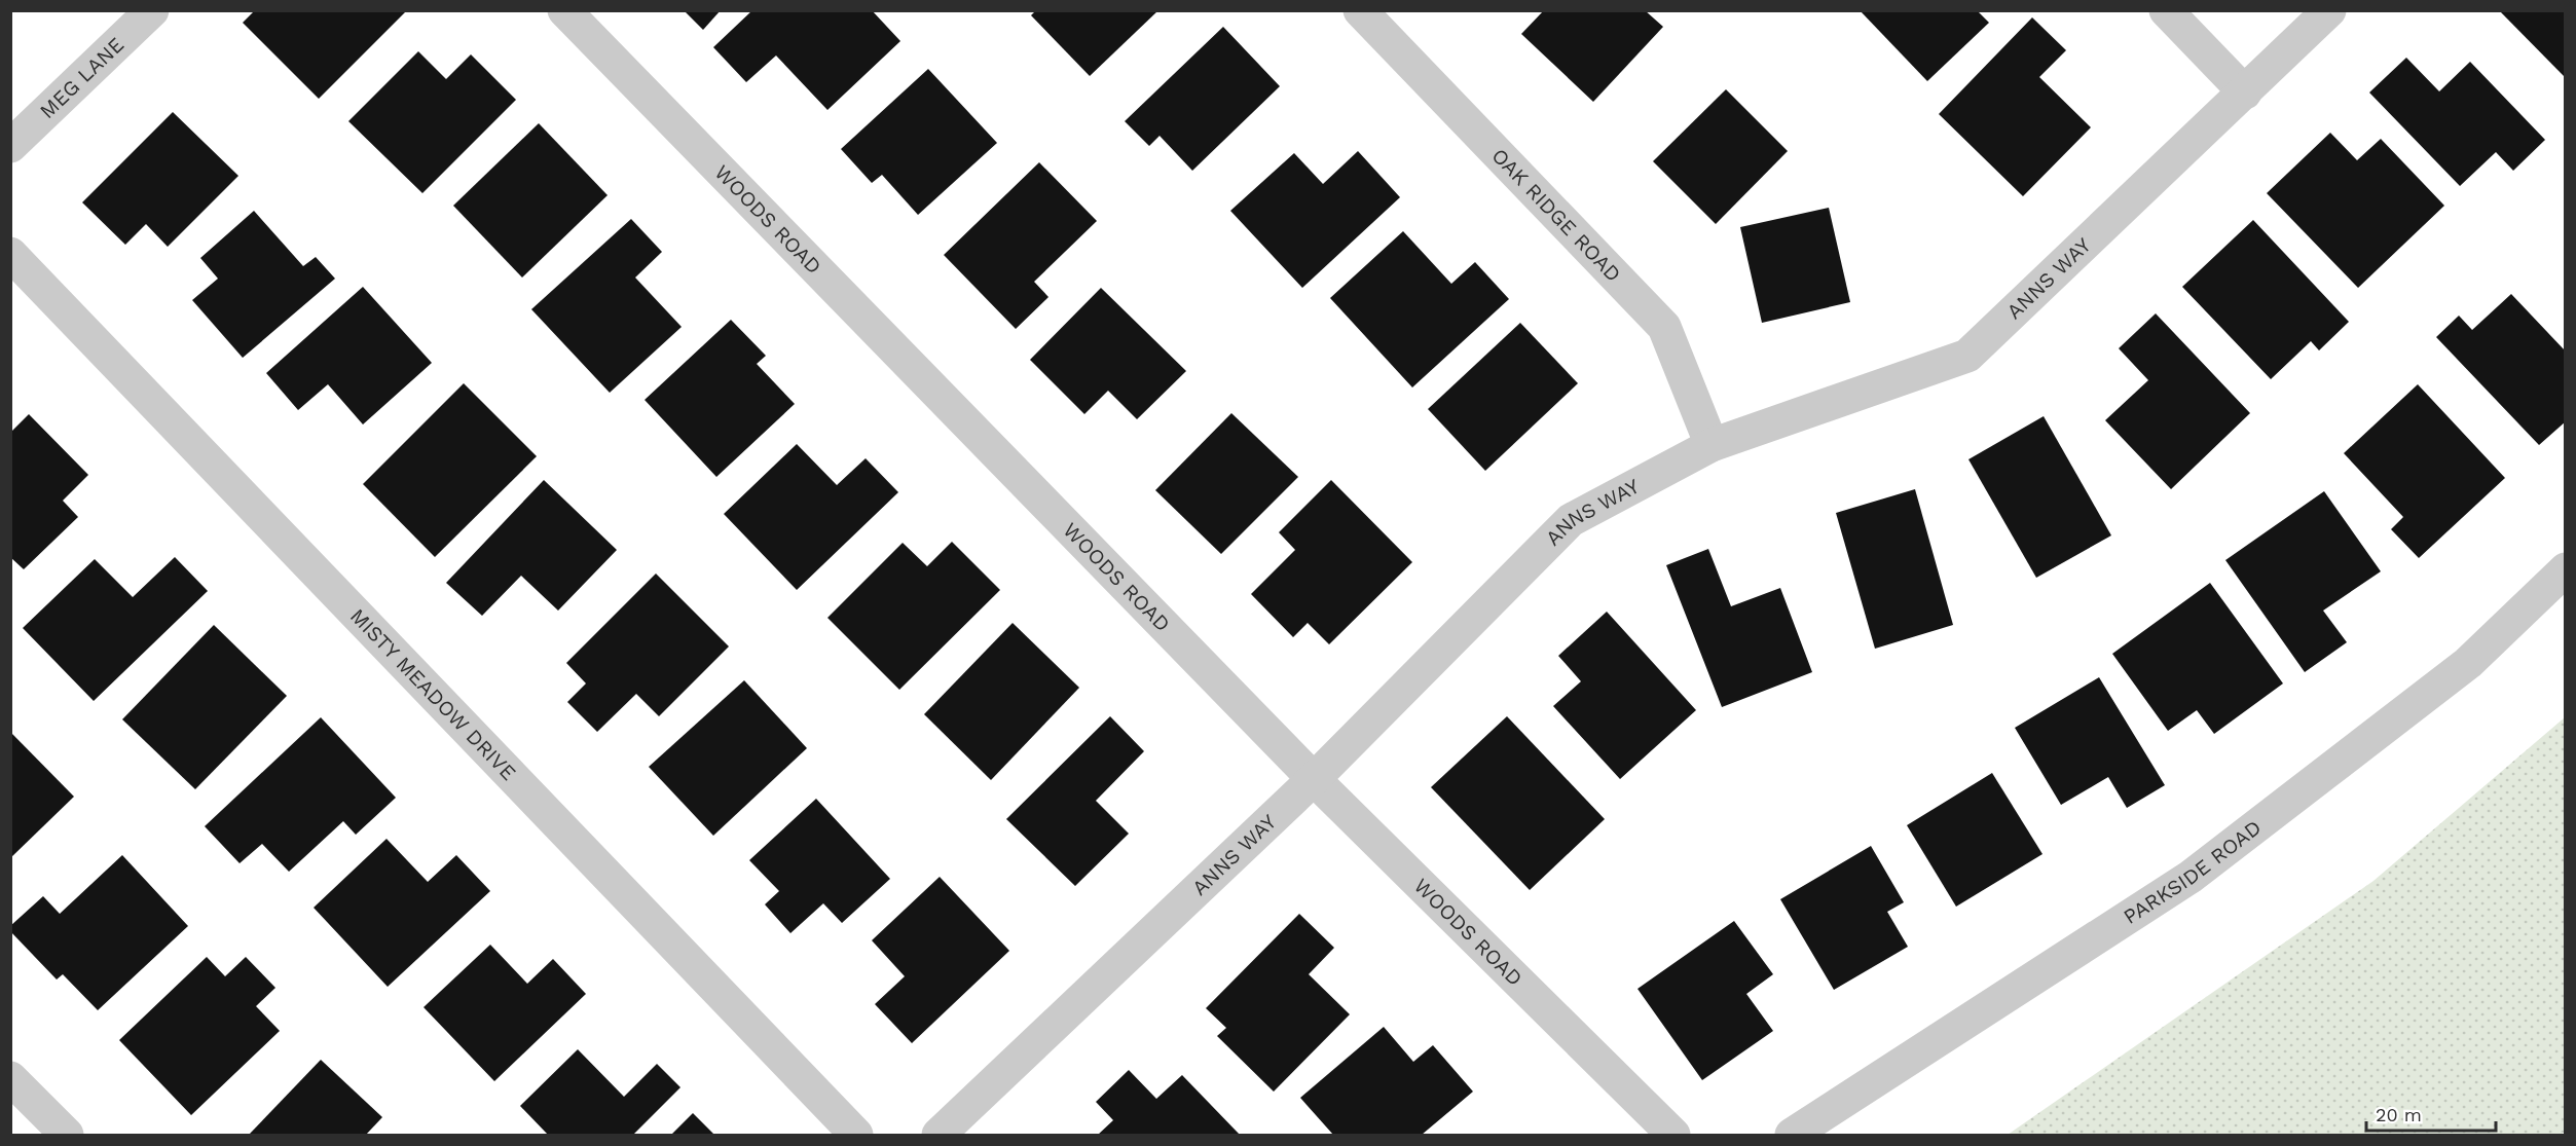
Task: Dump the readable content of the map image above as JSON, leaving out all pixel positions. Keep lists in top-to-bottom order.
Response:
{
  "streets": {
    "street": [
      "MEG LANE",
      "OAK RIDGE ROAD",
      "WOODS ROAD",
      "ANNS WAY",
      "MISTY MEADOW DRIVE",
      "PARKSIDE ROAD"
    ]
  },
  "crossings": [
    ["OAK RIDGE ROAD", "ANNS WAY"],
    ["WOODS ROAD", "ANNS WAY"]
  ],
  "scale_bar": "20 m"
}
